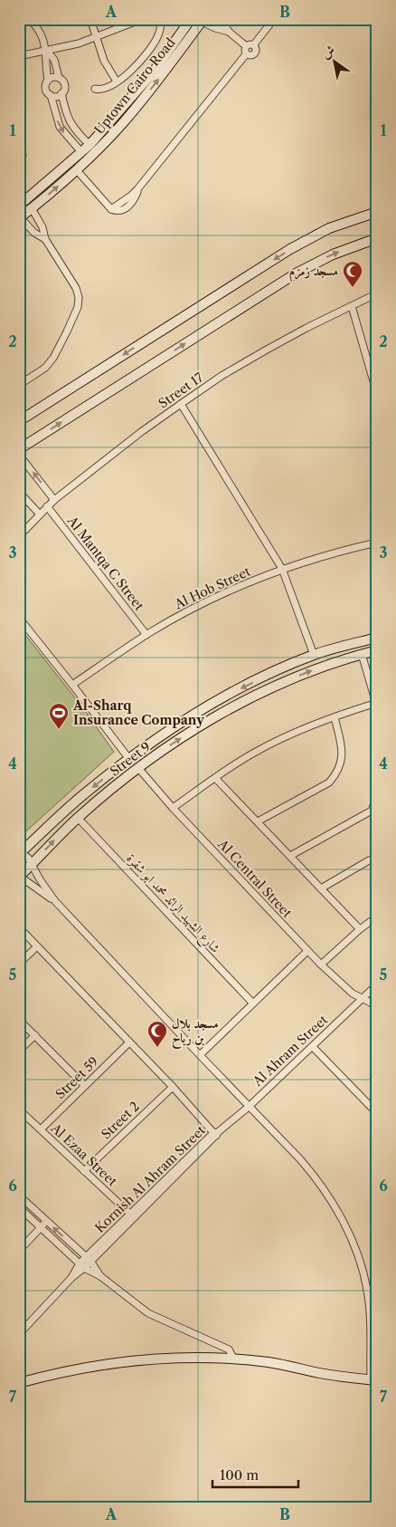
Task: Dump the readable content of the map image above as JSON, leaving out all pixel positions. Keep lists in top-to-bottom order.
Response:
{
  "streets": {
    "main road": ["Uptown Cairo Road", "Street 9"],
    "street": [
      "Street 17",
      "Al Mantqa C Street",
      "Al Hob Street",
      "Al Central Street",
      "شارع الشهيد الرائد محمد ابو شقرة",
      "Al Ahram Street",
      "Street 59",
      "Street 2",
      "Al Ezaa Street",
      "Kornish Al Ahram Street"
    ]
  },
  "crossings": [
    ["Street 17", "Al Mantqa C Street"],
    ["Al Mantqa C Street", "Al Hob Street"],
    ["Street 9", "Al Central Street"],
    ["Street 9", "شارع الشهيد الرائد محمد ابو شقرة"],
    ["Al Central Street", "Al Ahram Street"],
    ["Al Ahram Street", "Kornish Al Ahram Street"],
    ["Street 59", "Al Ezaa Street"],
    ["Street 2", "Al Ezaa Street"],
    ["Al Ezaa Street", "Kornish Al Ahram Street"]
  ],
  "places": {
    "mosque": ["مسجد زمزم", "مسجد بلال بن رباح"],
    "sports": ["Al-Sharq Insurance Company"]
  },
  "scale_bar": "100 m",
  "north": "top left",
  "grid": {
    "columns": ["A", "B"],
    "rows": [
      "1",
      "2",
      "3",
      "4",
      "5",
      "6",
      "7"
    ]
  }
}
